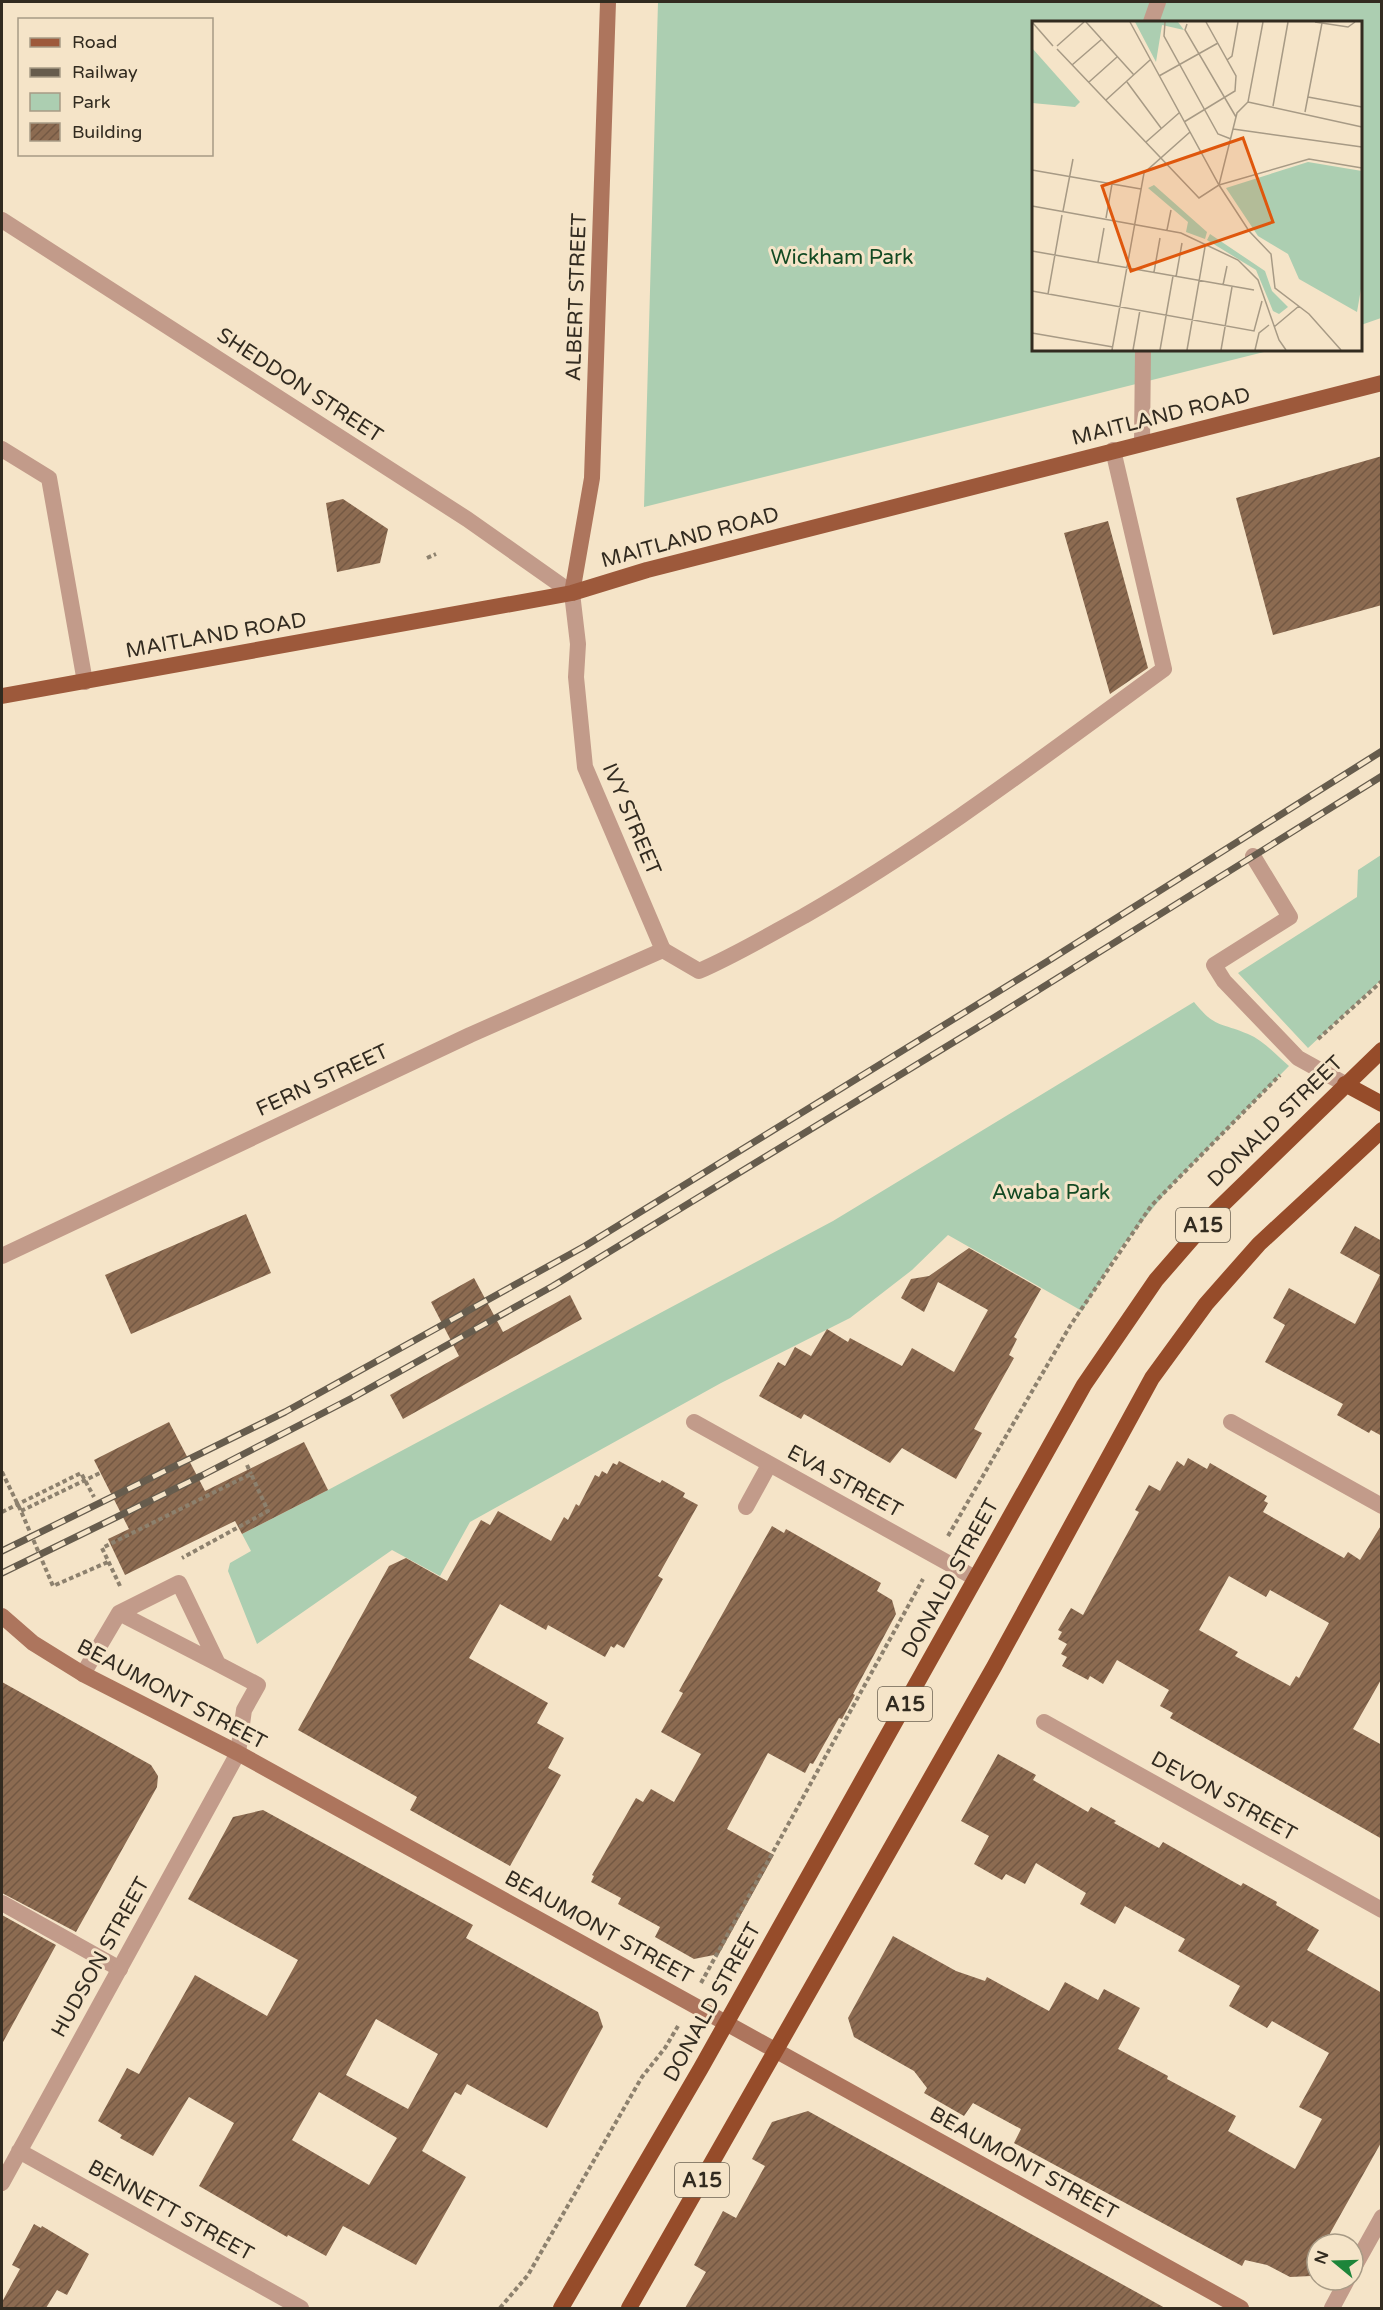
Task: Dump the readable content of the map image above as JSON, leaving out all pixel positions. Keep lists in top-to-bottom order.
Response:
{
  "streets": {
    "highway": ["DONALD STREET", "A15"],
    "main road": ["ALBERT STREET", "MAITLAND ROAD", "BEAUMONT STREET"],
    "street": [
      "SHEDDON STREET",
      "IVY STREET",
      "FERN STREET",
      "EVA STREET",
      "DEVON STREET",
      "HUDSON STREET",
      "BENNETT STREET"
    ]
  },
  "crossings": [
    ["ALBERT STREET", "SHEDDON STREET"],
    ["ALBERT STREET", "MAITLAND ROAD"],
    ["ALBERT STREET", "IVY STREET"],
    ["SHEDDON STREET", "MAITLAND ROAD"],
    ["SHEDDON STREET", "IVY STREET"],
    ["MAITLAND ROAD", "IVY STREET"],
    ["IVY STREET", "FERN STREET"],
    ["DONALD STREET", "EVA STREET"],
    ["DONALD STREET", "BEAUMONT STREET"],
    ["A15", "BEAUMONT STREET"],
    ["BEAUMONT STREET", "HUDSON STREET"],
    ["HUDSON STREET", "BENNETT STREET"]
  ],
  "parks": ["Wickham Park", "Awaba Park"],
  "legend": [
    "Road",
    "Railway",
    "Park",
    "Building"
  ],
  "north": "left"
}
